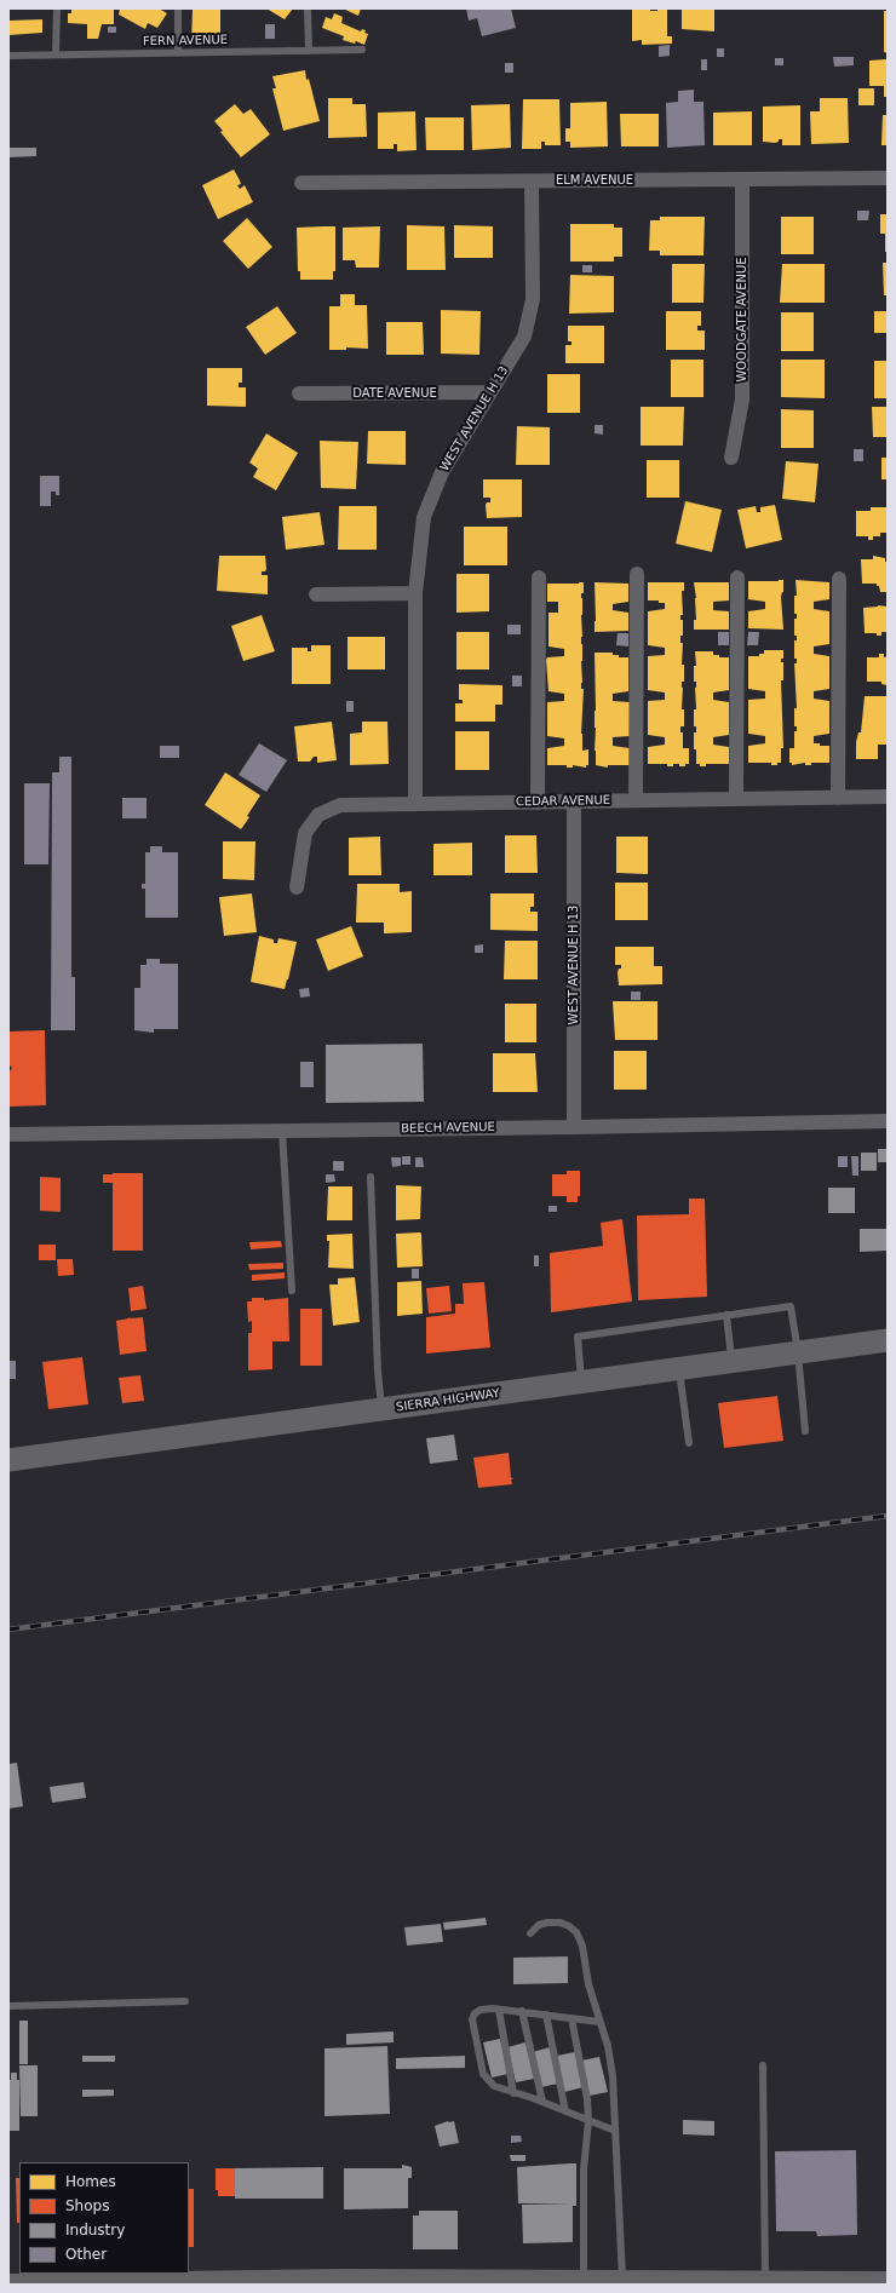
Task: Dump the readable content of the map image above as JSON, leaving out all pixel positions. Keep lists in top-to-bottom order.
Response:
{
  "streets": {
    "main road": ["SIERRA HIGHWAY"],
    "street": [
      "ELM AVENUE",
      "WOODGATE AVENUE",
      "DATE AVENUE",
      "WEST AVENUE H 13",
      "CEDAR AVENUE",
      "BEECH AVENUE"
    ],
    "lane": ["FERN AVENUE"]
  },
  "crossings": [
    ["ELM AVENUE", "WOODGATE AVENUE"],
    ["ELM AVENUE", "WEST AVENUE H 13"],
    ["DATE AVENUE", "WEST AVENUE H 13"],
    ["WEST AVENUE H 13", "CEDAR AVENUE"],
    ["WEST AVENUE H 13", "BEECH AVENUE"]
  ],
  "legend": [
    "Homes",
    "Shops",
    "Industry",
    "Other"
  ]
}
